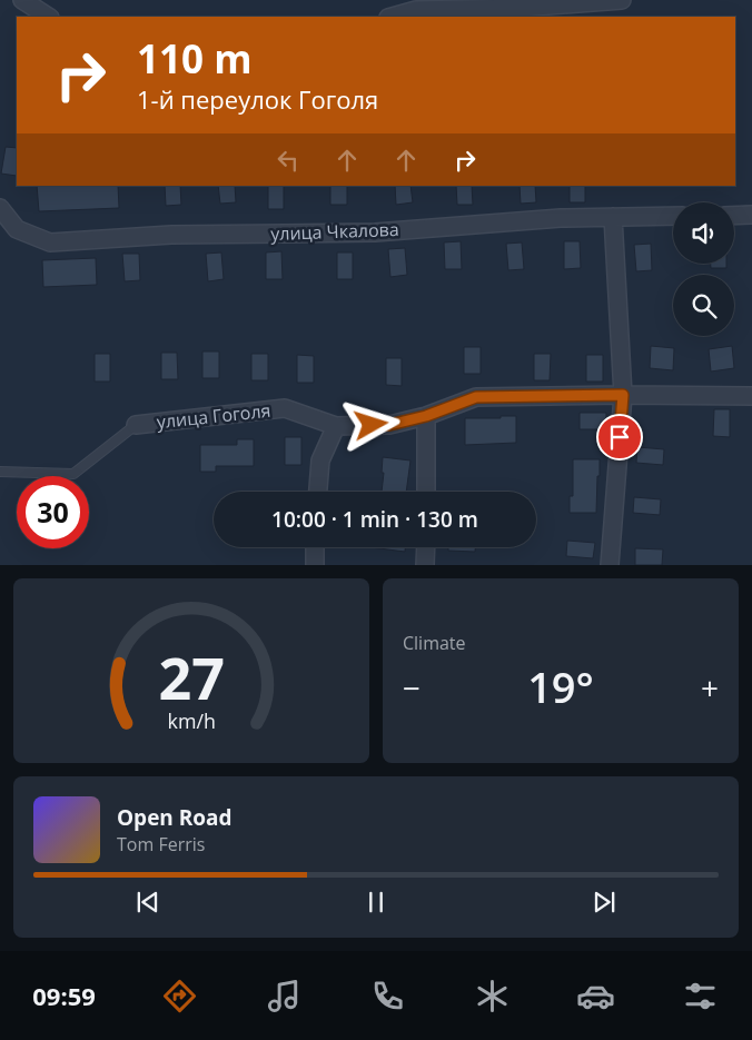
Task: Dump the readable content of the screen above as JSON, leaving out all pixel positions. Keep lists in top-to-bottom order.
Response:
{
  "streets": {
    "street": ["улица Чкалова", "улица Гоголя"]
  },
  "page": {
    "turn": ["110 m", "1-й переулок Гоголя"],
    "limit": "30",
    "trip": "10:00 · 1 min · 130 m",
    "tile": "Climate",
    "heat": ["−", "19°", "+"],
    "song": ["Open Road", "Tom Ferris"],
    "tabs": "09:59",
    "gauge": ["27", "km/h"]
  }
}
